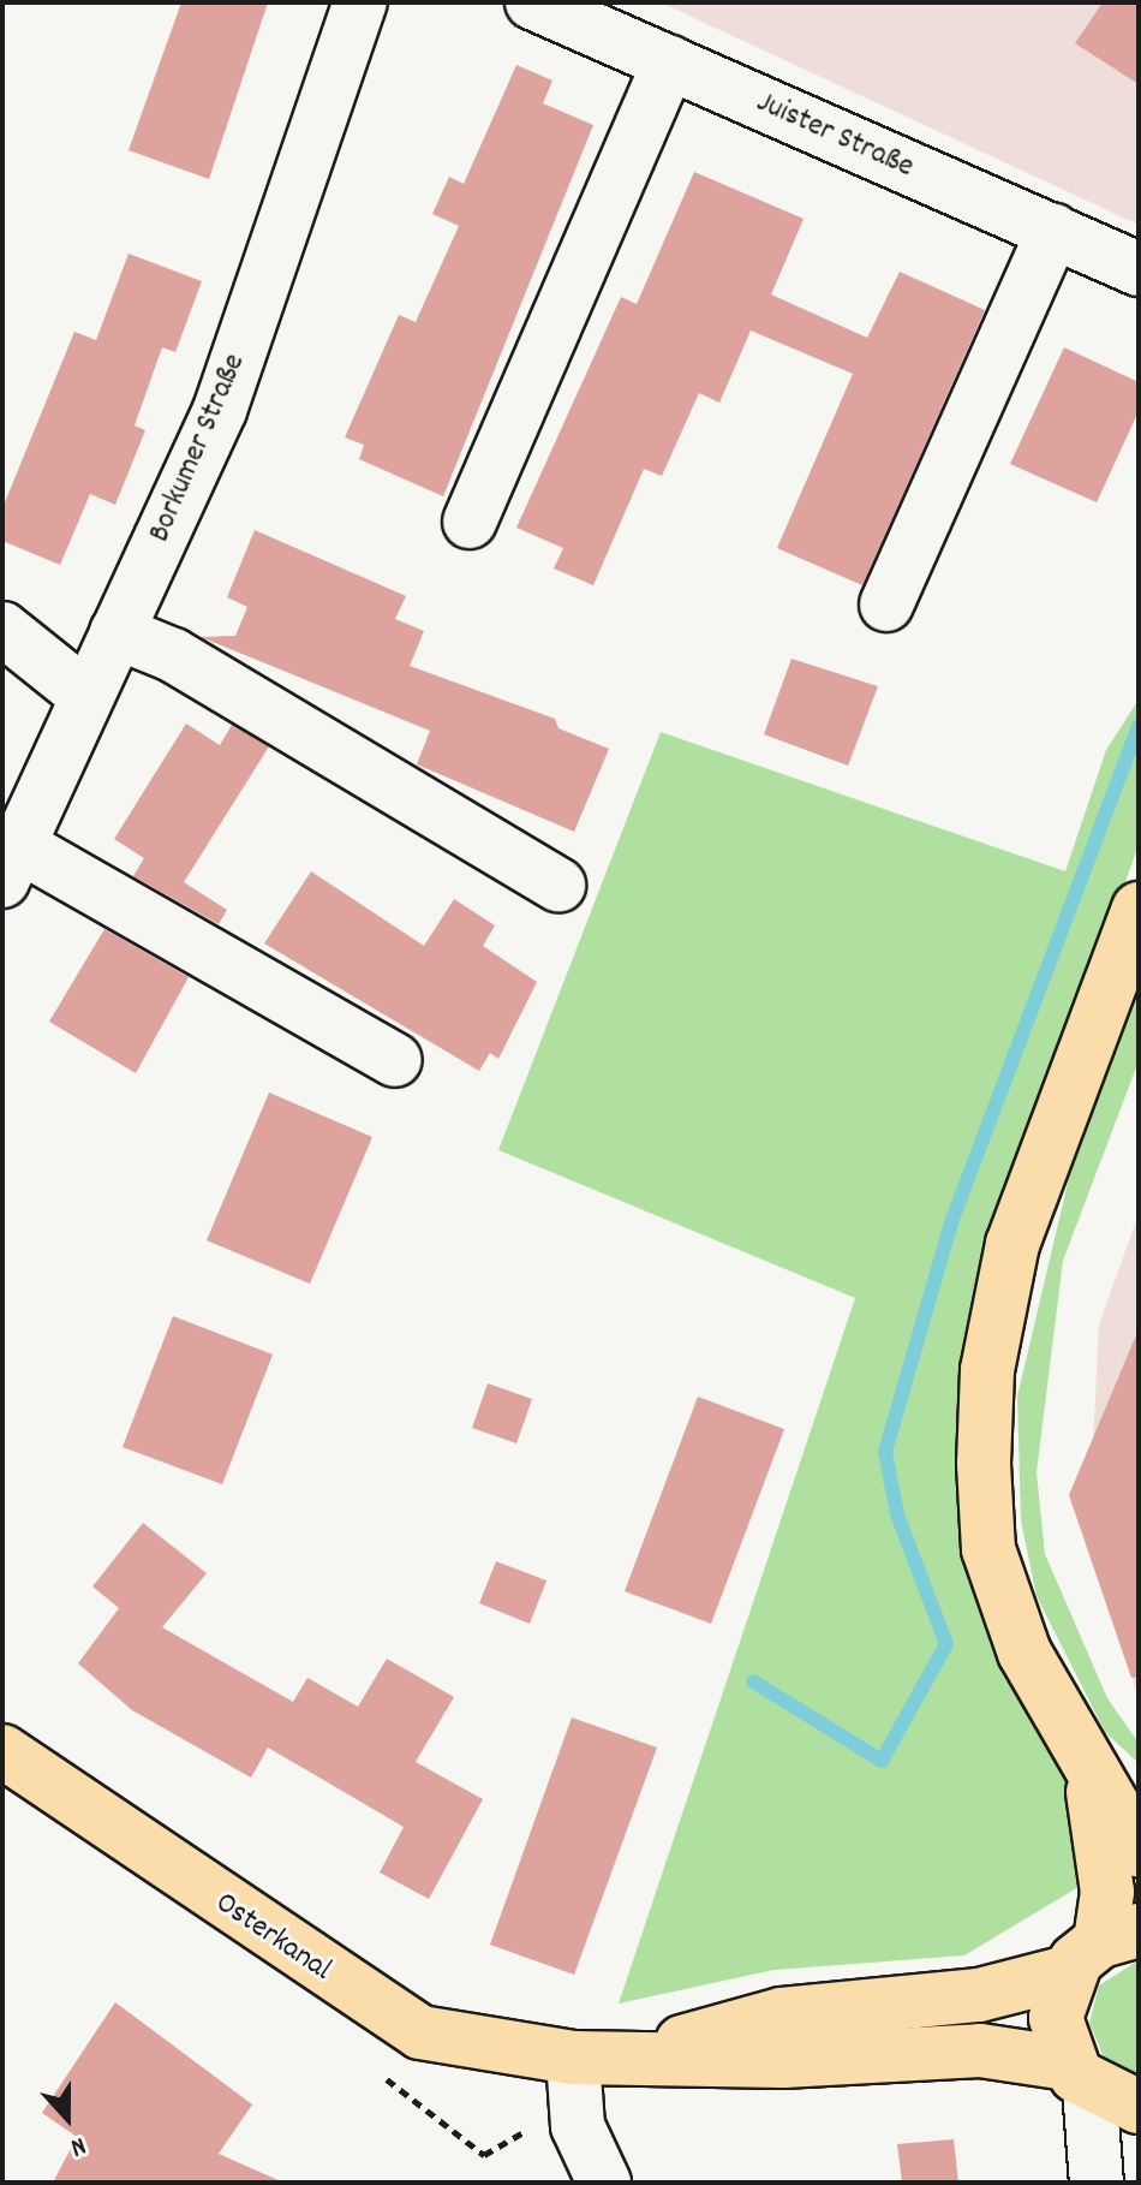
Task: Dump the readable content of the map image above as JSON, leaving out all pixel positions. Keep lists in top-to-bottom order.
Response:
{
  "streets": {
    "main road": ["Osterkanal"],
    "street": ["Juister Straße", "Borkumer Straße"]
  },
  "north": "bottom"
}
